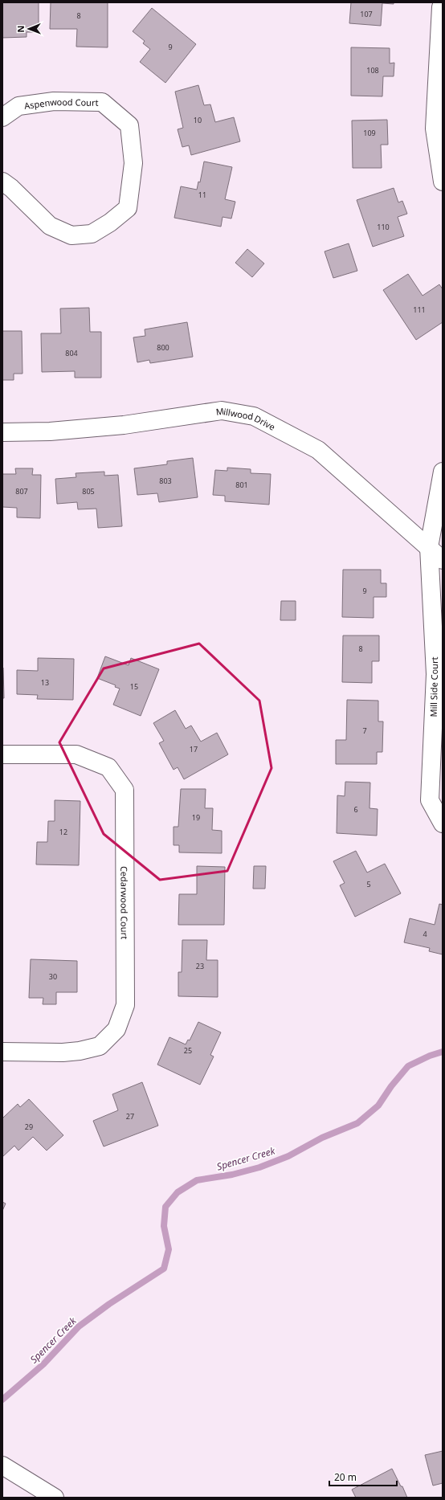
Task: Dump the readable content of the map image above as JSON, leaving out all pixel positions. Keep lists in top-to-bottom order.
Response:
{
  "streets": {
    "street": [
      "Aspenwood Court",
      "Millwood Drive",
      "Mill Side Court",
      "Cedarwood Court"
    ]
  },
  "crossings": [
    ["Millwood Drive", "Mill Side Court"]
  ],
  "water": ["Spencer Creek"],
  "house_numbers": [
    "107",
    "8",
    "9",
    "108",
    "10",
    "109",
    "11",
    "110",
    "111",
    "800",
    "804",
    "803",
    "801",
    "807",
    "805",
    "9",
    "8",
    "13",
    "15",
    "7",
    "17",
    "6",
    "19",
    "12",
    "5",
    "4",
    "23",
    "30",
    "25",
    "27",
    "29"
  ],
  "scale_bar": "20 m",
  "north": "left"
}
